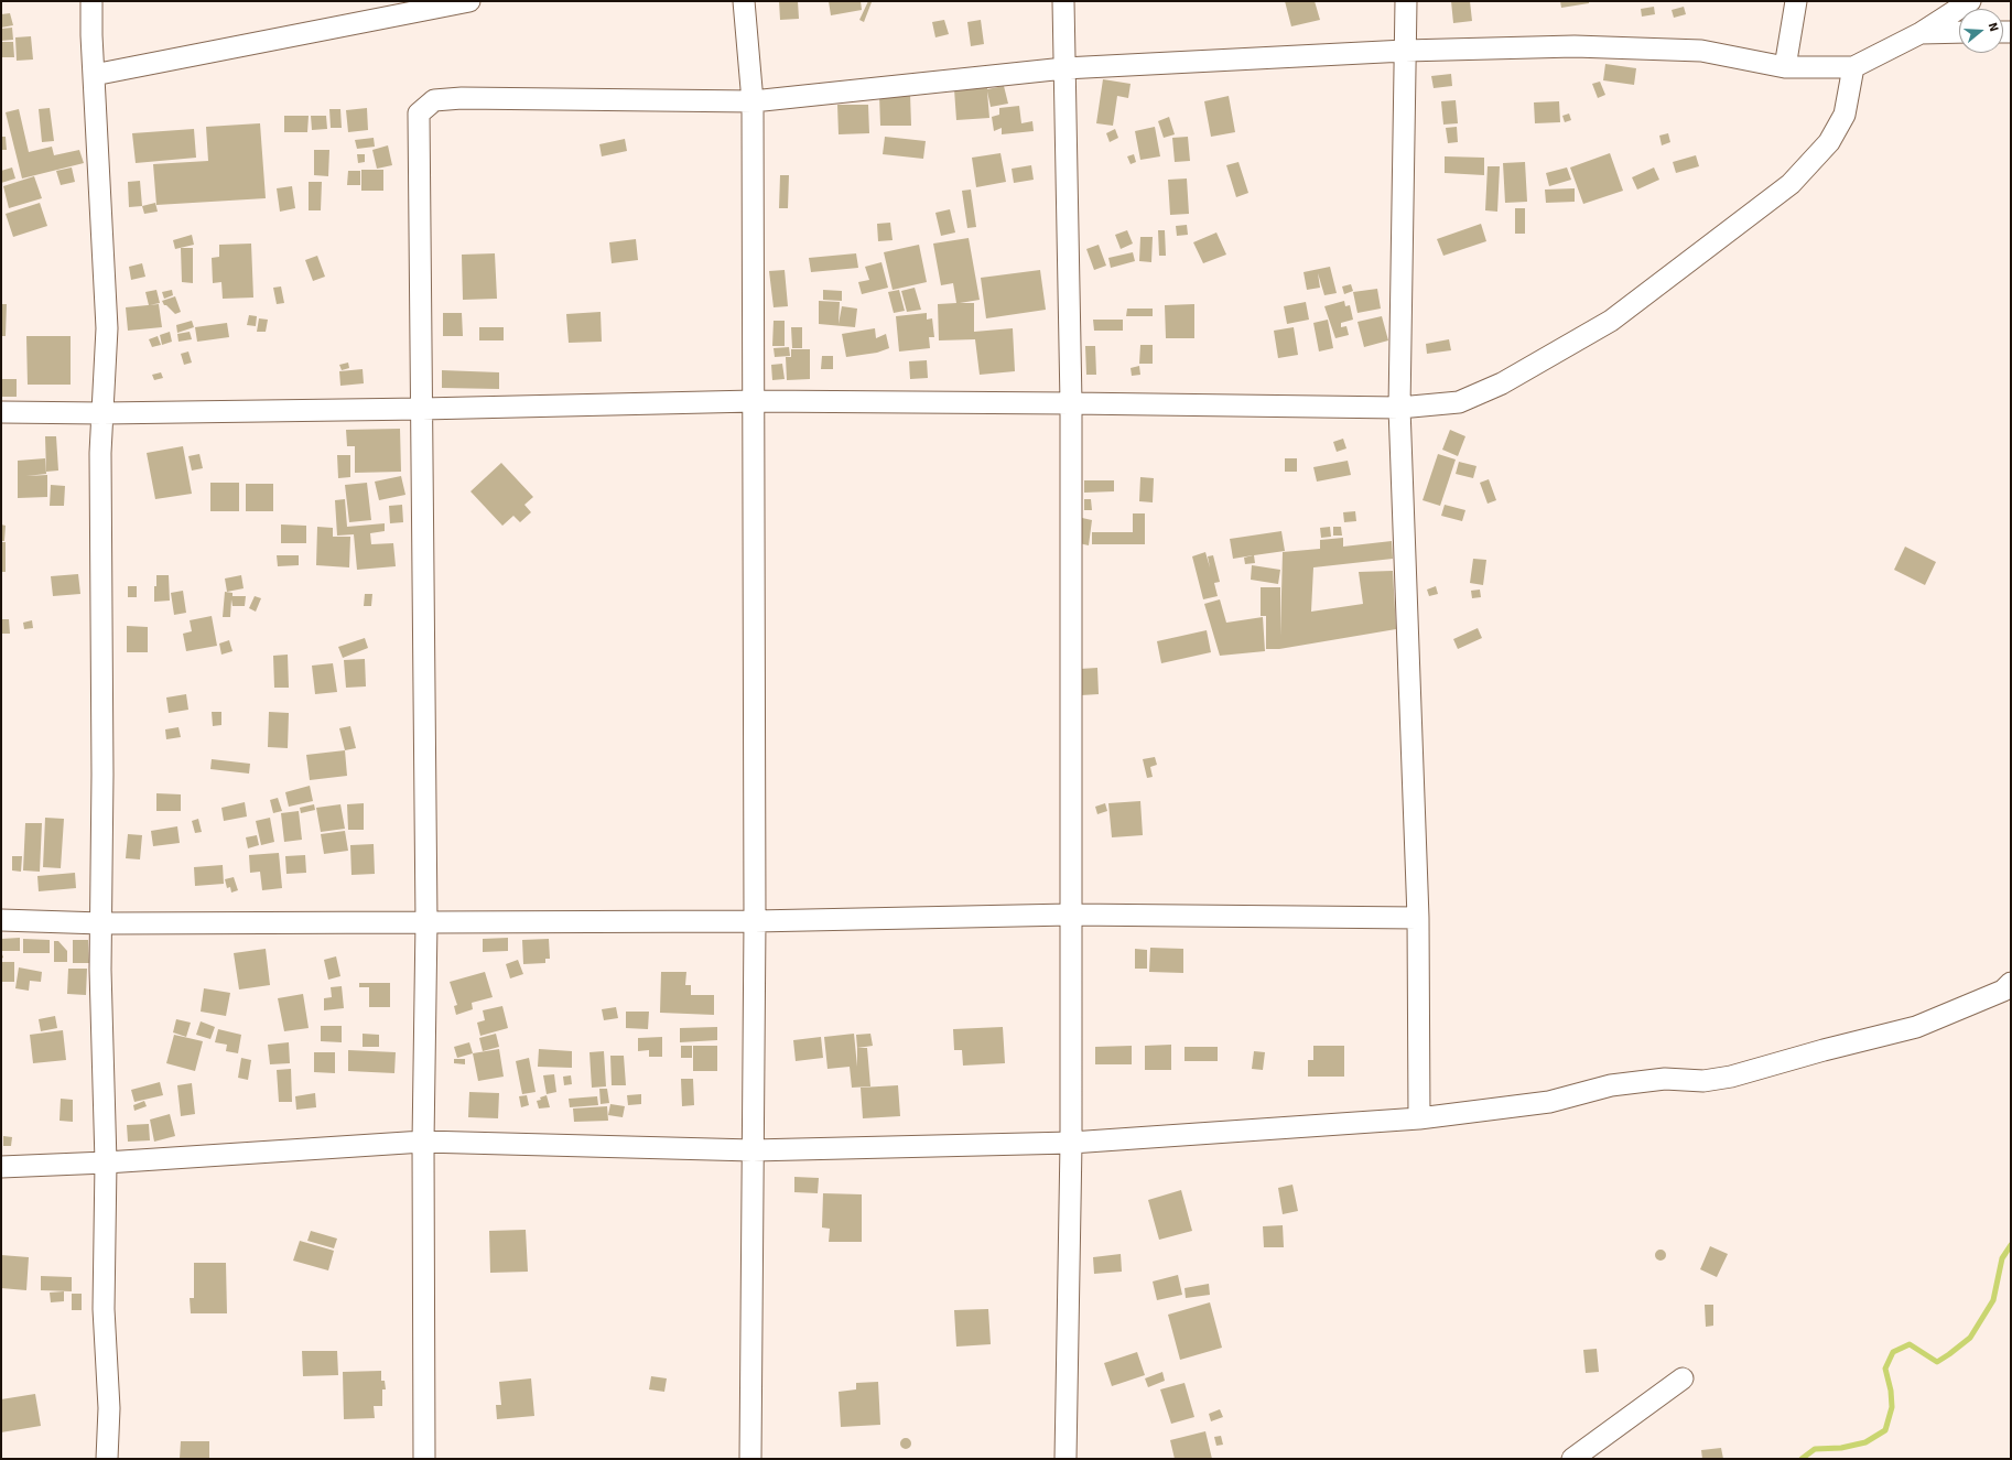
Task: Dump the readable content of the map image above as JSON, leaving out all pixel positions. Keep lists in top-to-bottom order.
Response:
{
  "north": "right"
}
